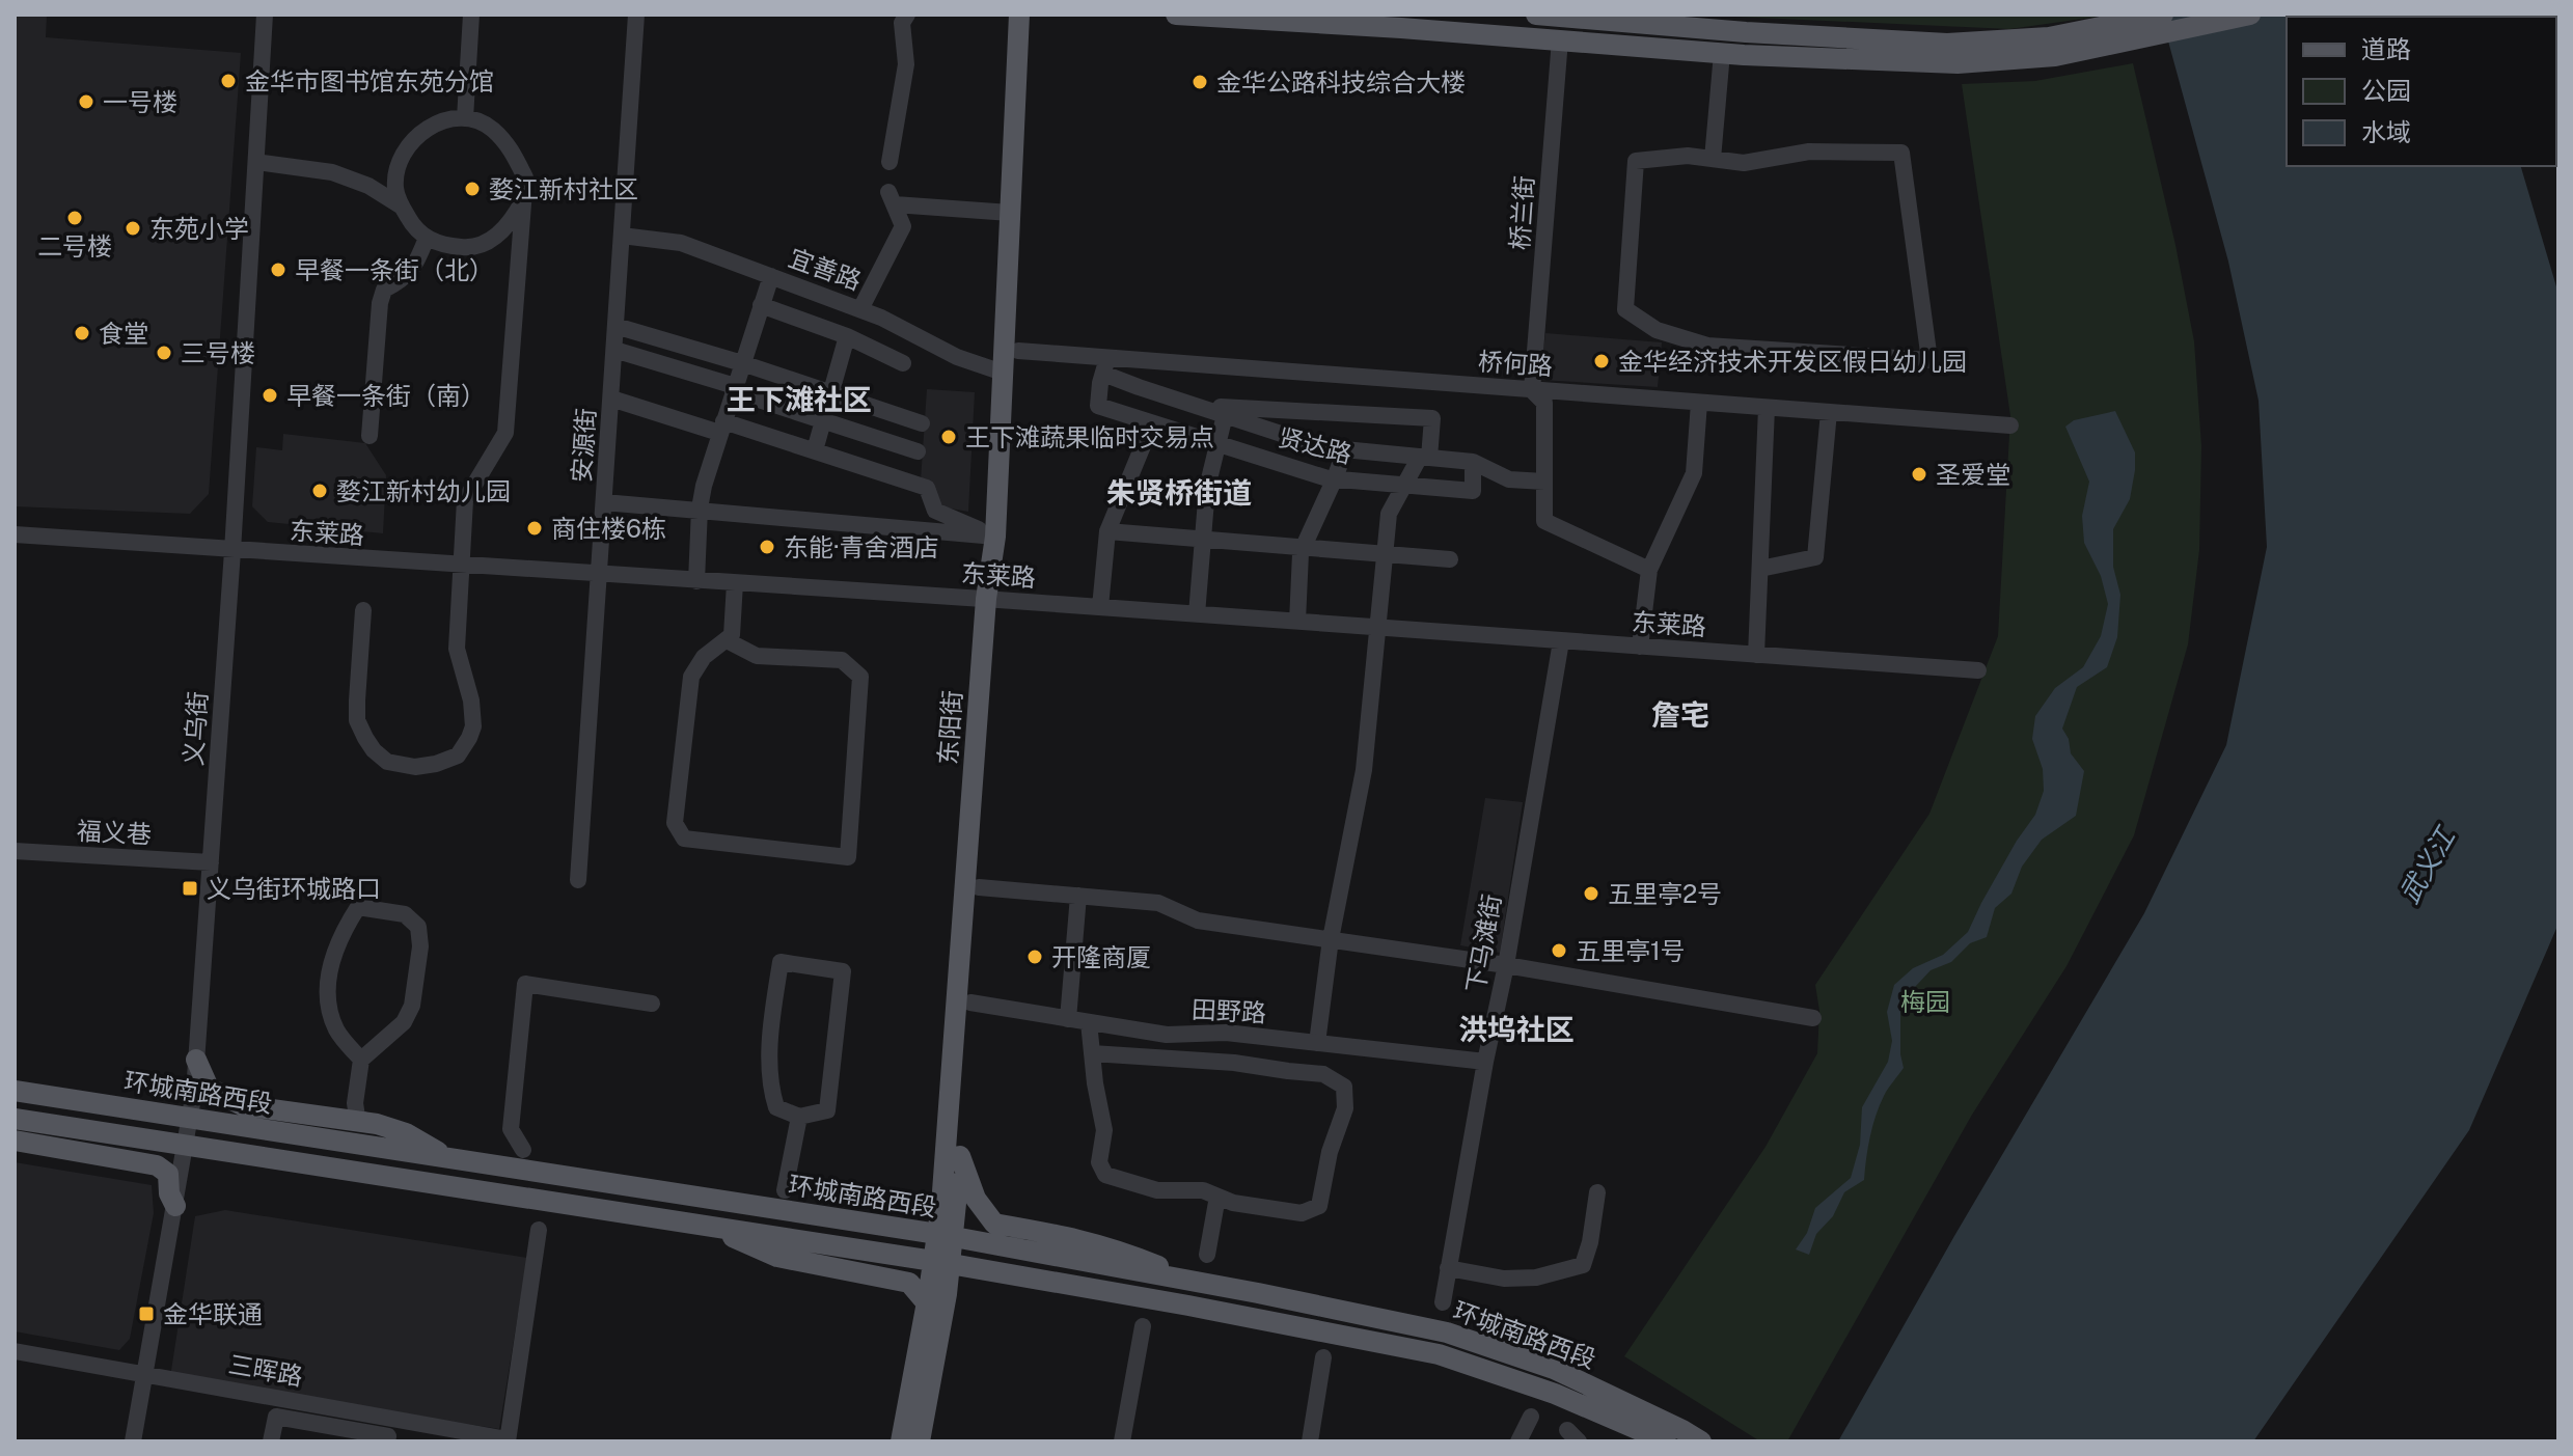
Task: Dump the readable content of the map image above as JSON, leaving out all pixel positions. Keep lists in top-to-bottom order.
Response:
{
  "streets": {
    "main road": ["东阳街", "环城南路西段"],
    "street": [
      "桥兰街",
      "宜善路",
      "桥何路",
      "安源街",
      "贤达路",
      "东莱路",
      "义乌街",
      "福义巷",
      "下马滩街",
      "田野路",
      "三晖路"
    ]
  },
  "crossings": [
    ["桥兰街", "桥何路"],
    ["宜善路", "安源街"],
    ["宜善路", "东阳街"],
    ["桥何路", "贤达路"],
    ["桥何路", "东阳街"],
    ["安源街", "东莱路"],
    ["东莱路", "东阳街"],
    ["东莱路", "义乌街"],
    ["东莱路", "下马滩街"],
    ["东阳街", "田野路"],
    ["东阳街", "环城南路西段"],
    ["义乌街", "福义巷"],
    ["义乌街", "环城南路西段"],
    ["义乌街", "三晖路"],
    ["下马滩街", "田野路"]
  ],
  "districts": [
    "王下滩社区",
    "朱贤桥街道",
    "詹宅",
    "洪坞社区"
  ],
  "water": ["武义江"],
  "parks": ["梅园"],
  "places": {
    "other": [
      "金华市图书馆东苑分馆",
      "金华公路科技综合大楼",
      "一号楼",
      "婺江新村社区",
      "二号楼",
      "东苑小学",
      "早餐一条街（北）",
      "食堂",
      "三号楼",
      "金华经济技术开发区假日幼儿园",
      "早餐一条街（南）",
      "王下滩蔬果临时交易点",
      "圣爱堂",
      "婺江新村幼儿园",
      "商住楼6栋",
      "东能·青舍酒店",
      "五里亭2号",
      "五里亭1号",
      "开隆商厦"
    ],
    "transit": ["义乌街环城路口", "金华联通"]
  },
  "legend": ["道路", "公园", "水域"]
}
